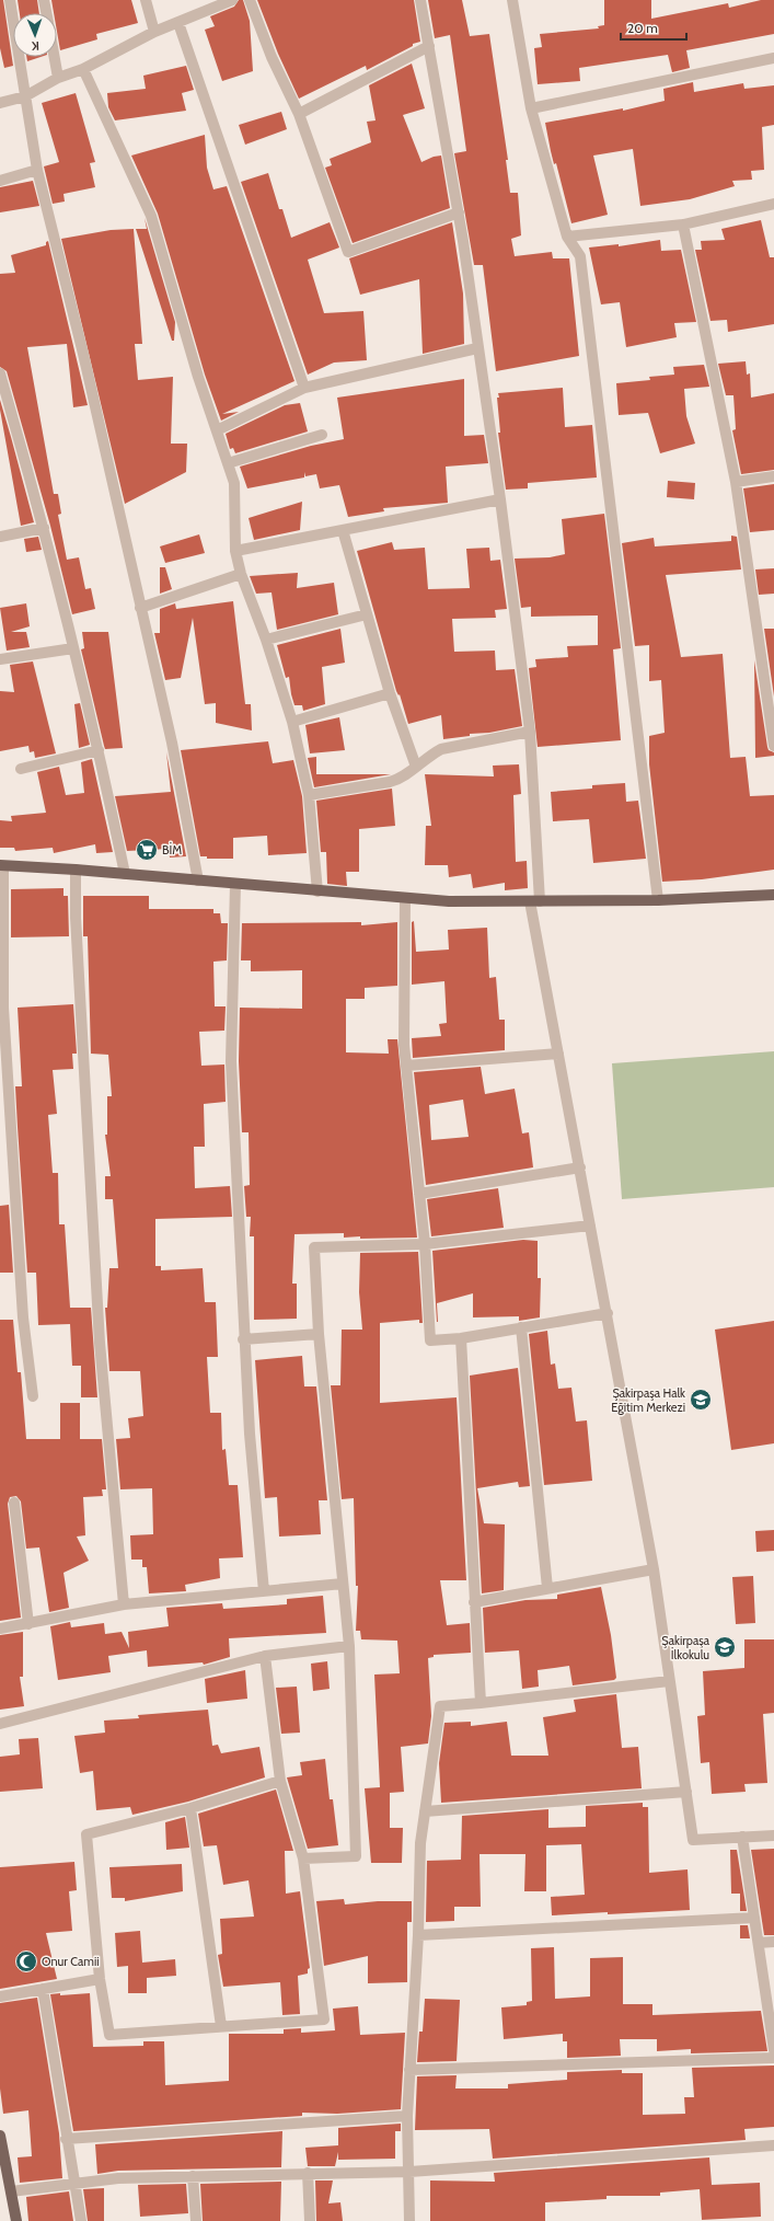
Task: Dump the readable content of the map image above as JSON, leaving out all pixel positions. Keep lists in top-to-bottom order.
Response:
{
  "places": {
    "supermarket": ["BİM"],
    "school or university": ["Şakirpaşa Halk Eğitim Merkezi", "Şakirpaşa İlkokulu"],
    "mosque": ["Onur Camii"]
  },
  "scale_bar": "20 m",
  "north": "bottom"
}
